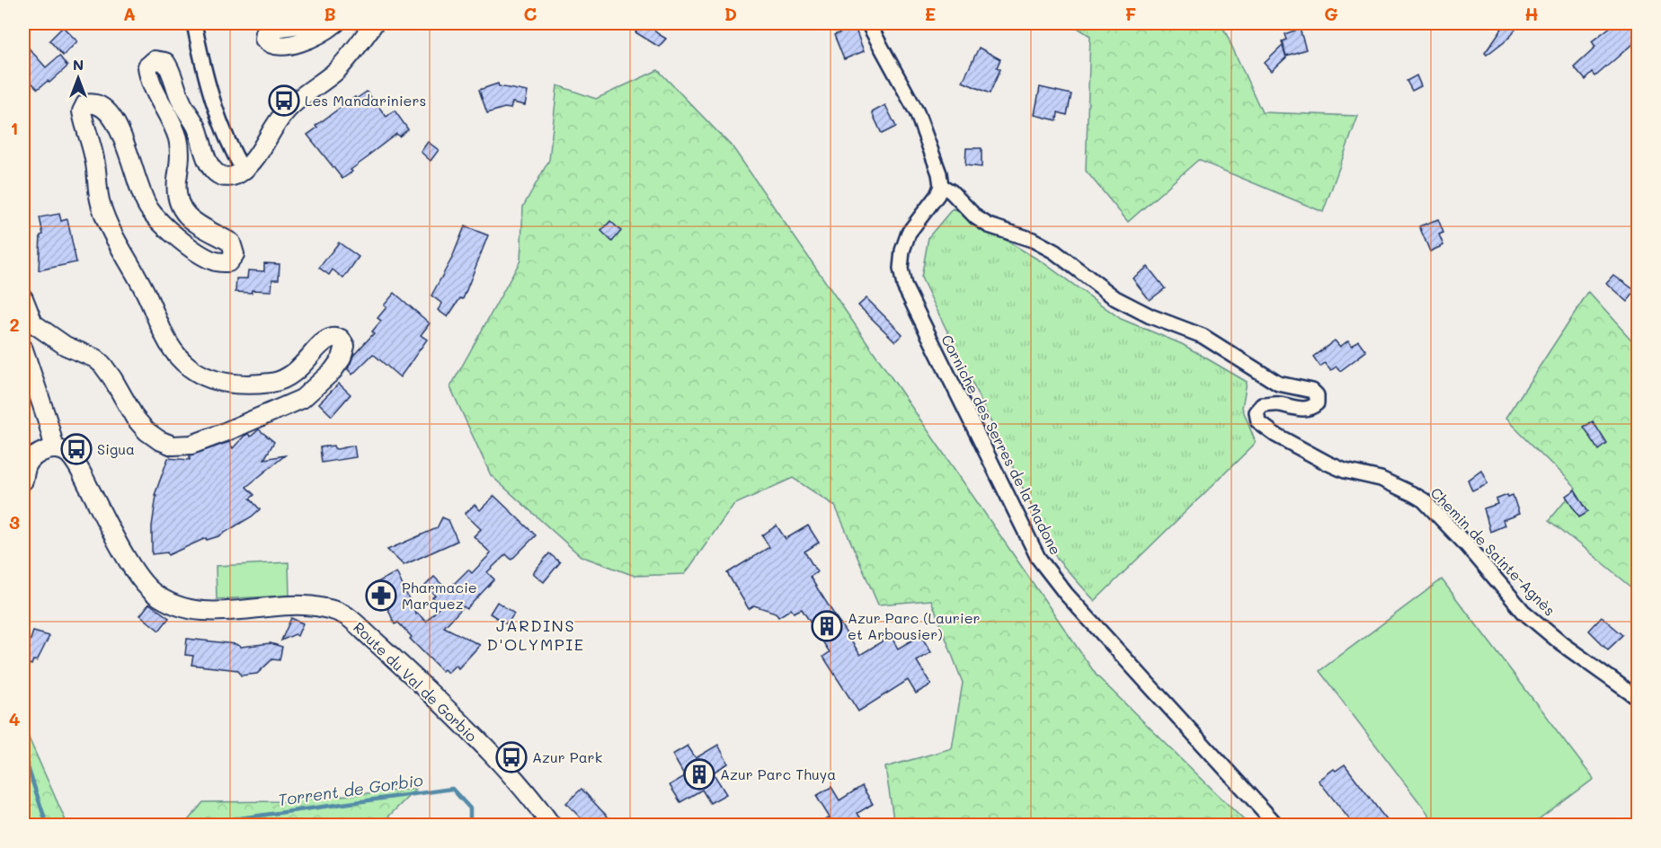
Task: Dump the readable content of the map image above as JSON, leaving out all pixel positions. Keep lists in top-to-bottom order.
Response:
{
  "streets": {
    "street": ["Corniche des Serres de la Madone", "Chemin de Sainte-Agnès", "Route du Val de Gorbio"]
  },
  "crossings": [
    ["Corniche des Serres de la Madone", "Chemin de Sainte-Agnès"]
  ],
  "districts": ["JARDINS D'OLYMPIE"],
  "water": ["Torrent de Gorbio"],
  "places": {
    "bus stop": ["Les Mandariniers", "Sigua", "Azur Park"],
    "pharmacy": ["Pharmacie Marquez"],
    "building": ["Azur Parc (Laurier et Arbousier)", "Azur Parc Thuya"]
  },
  "north": "top",
  "grid": {
    "columns": [
      "A",
      "B",
      "C",
      "D",
      "E",
      "F",
      "G",
      "H"
    ],
    "rows": [
      "1",
      "2",
      "3",
      "4"
    ]
  }
}
